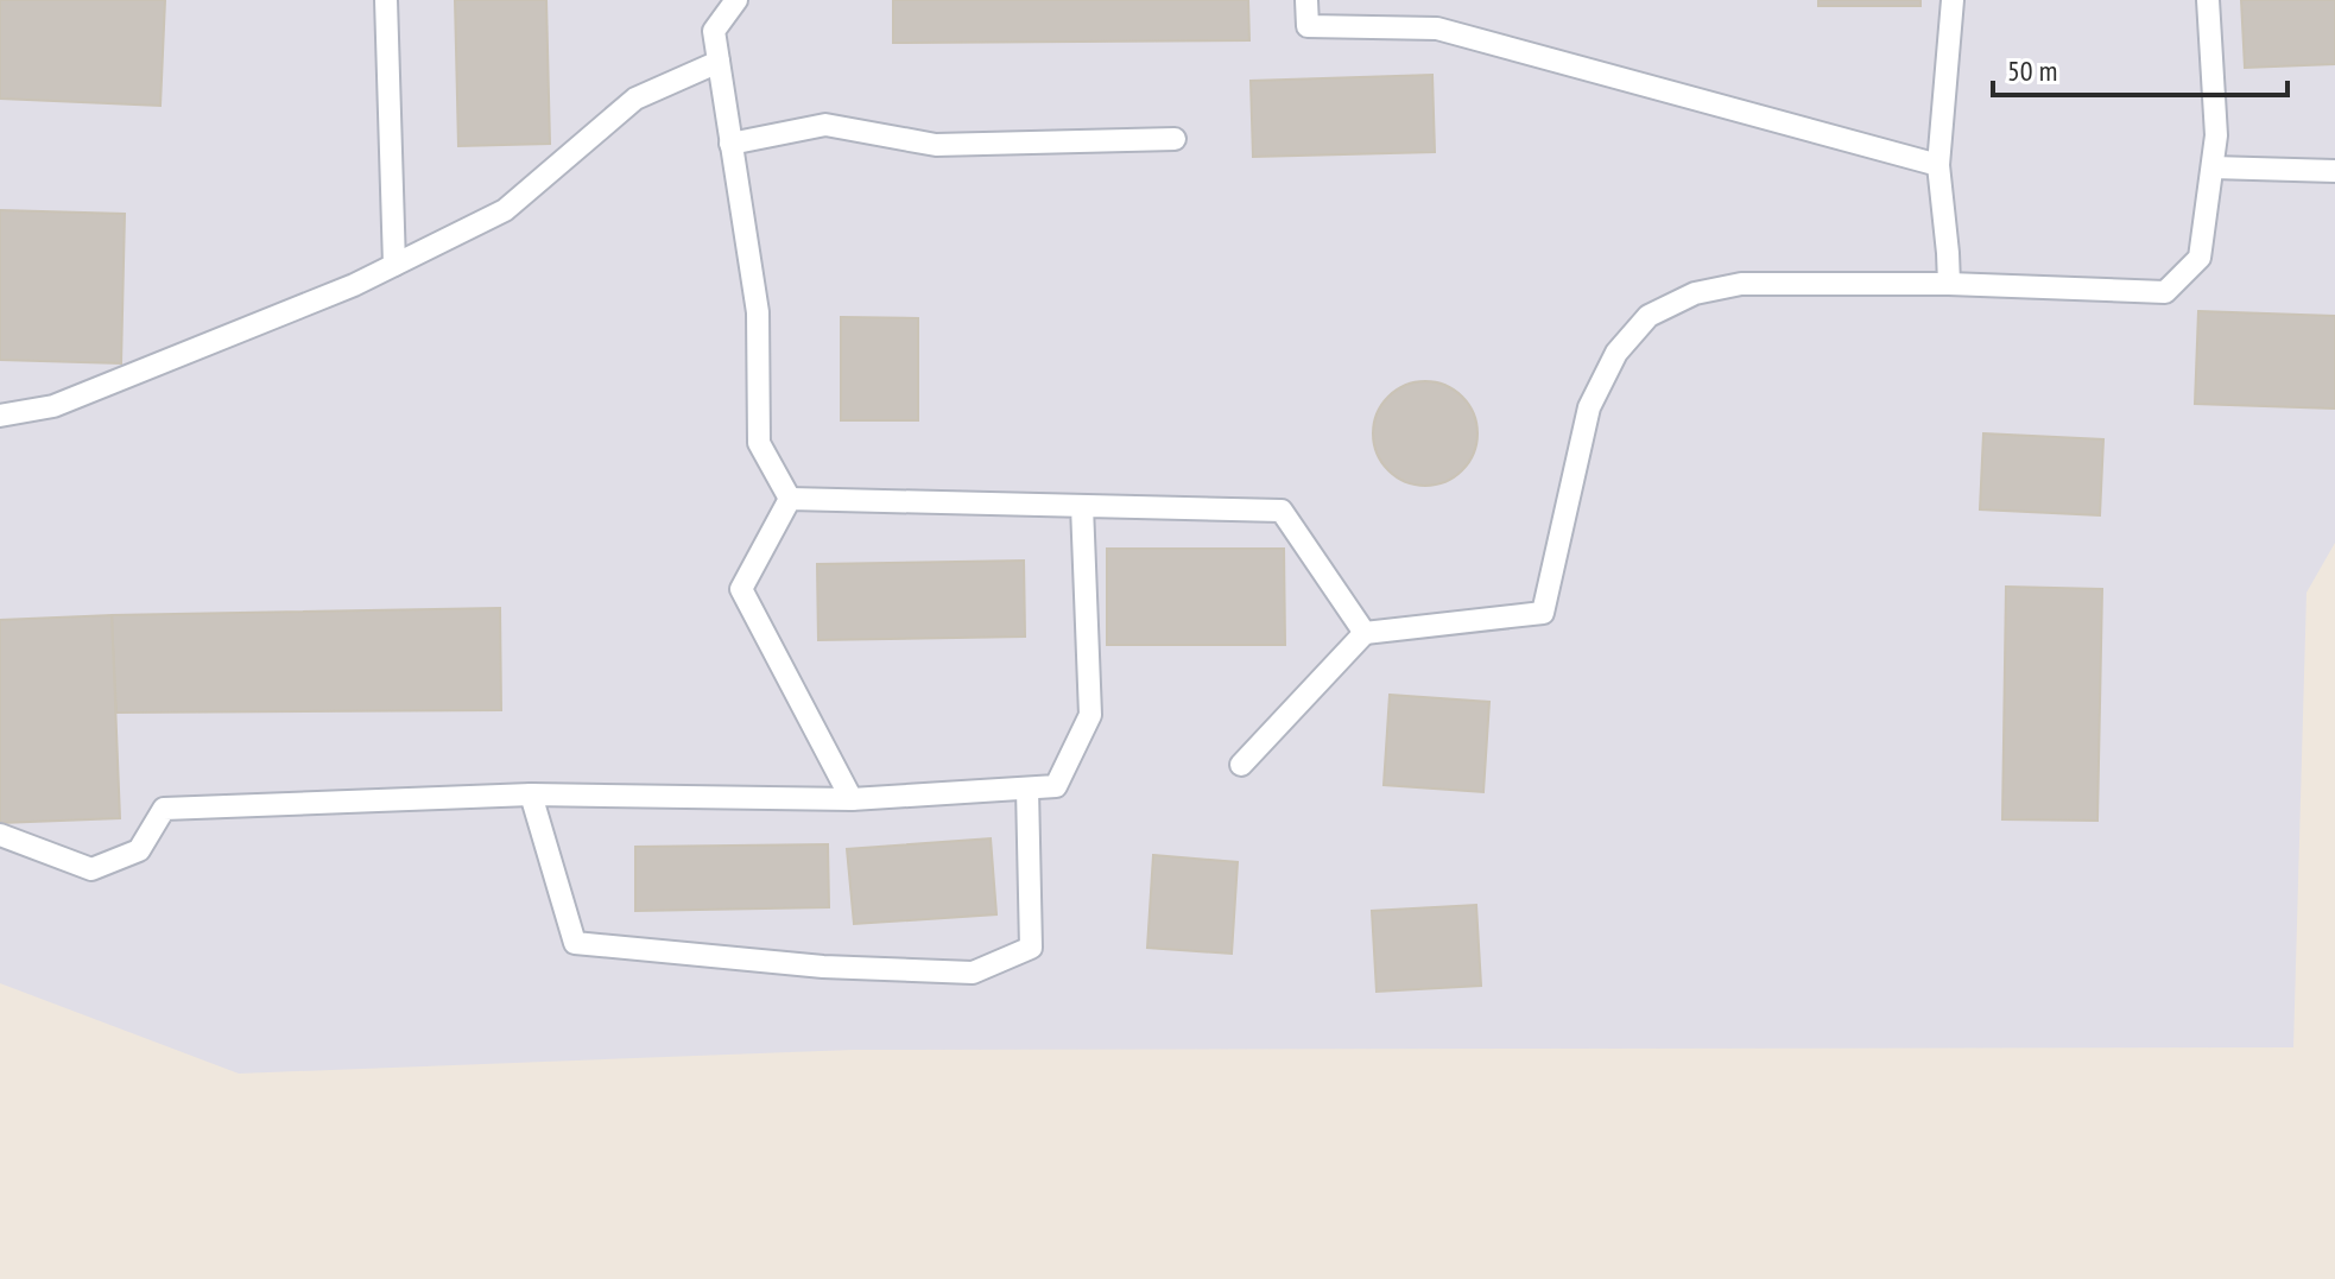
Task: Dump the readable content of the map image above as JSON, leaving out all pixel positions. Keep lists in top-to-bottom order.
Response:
{
  "scale_bar": "50 m"
}
